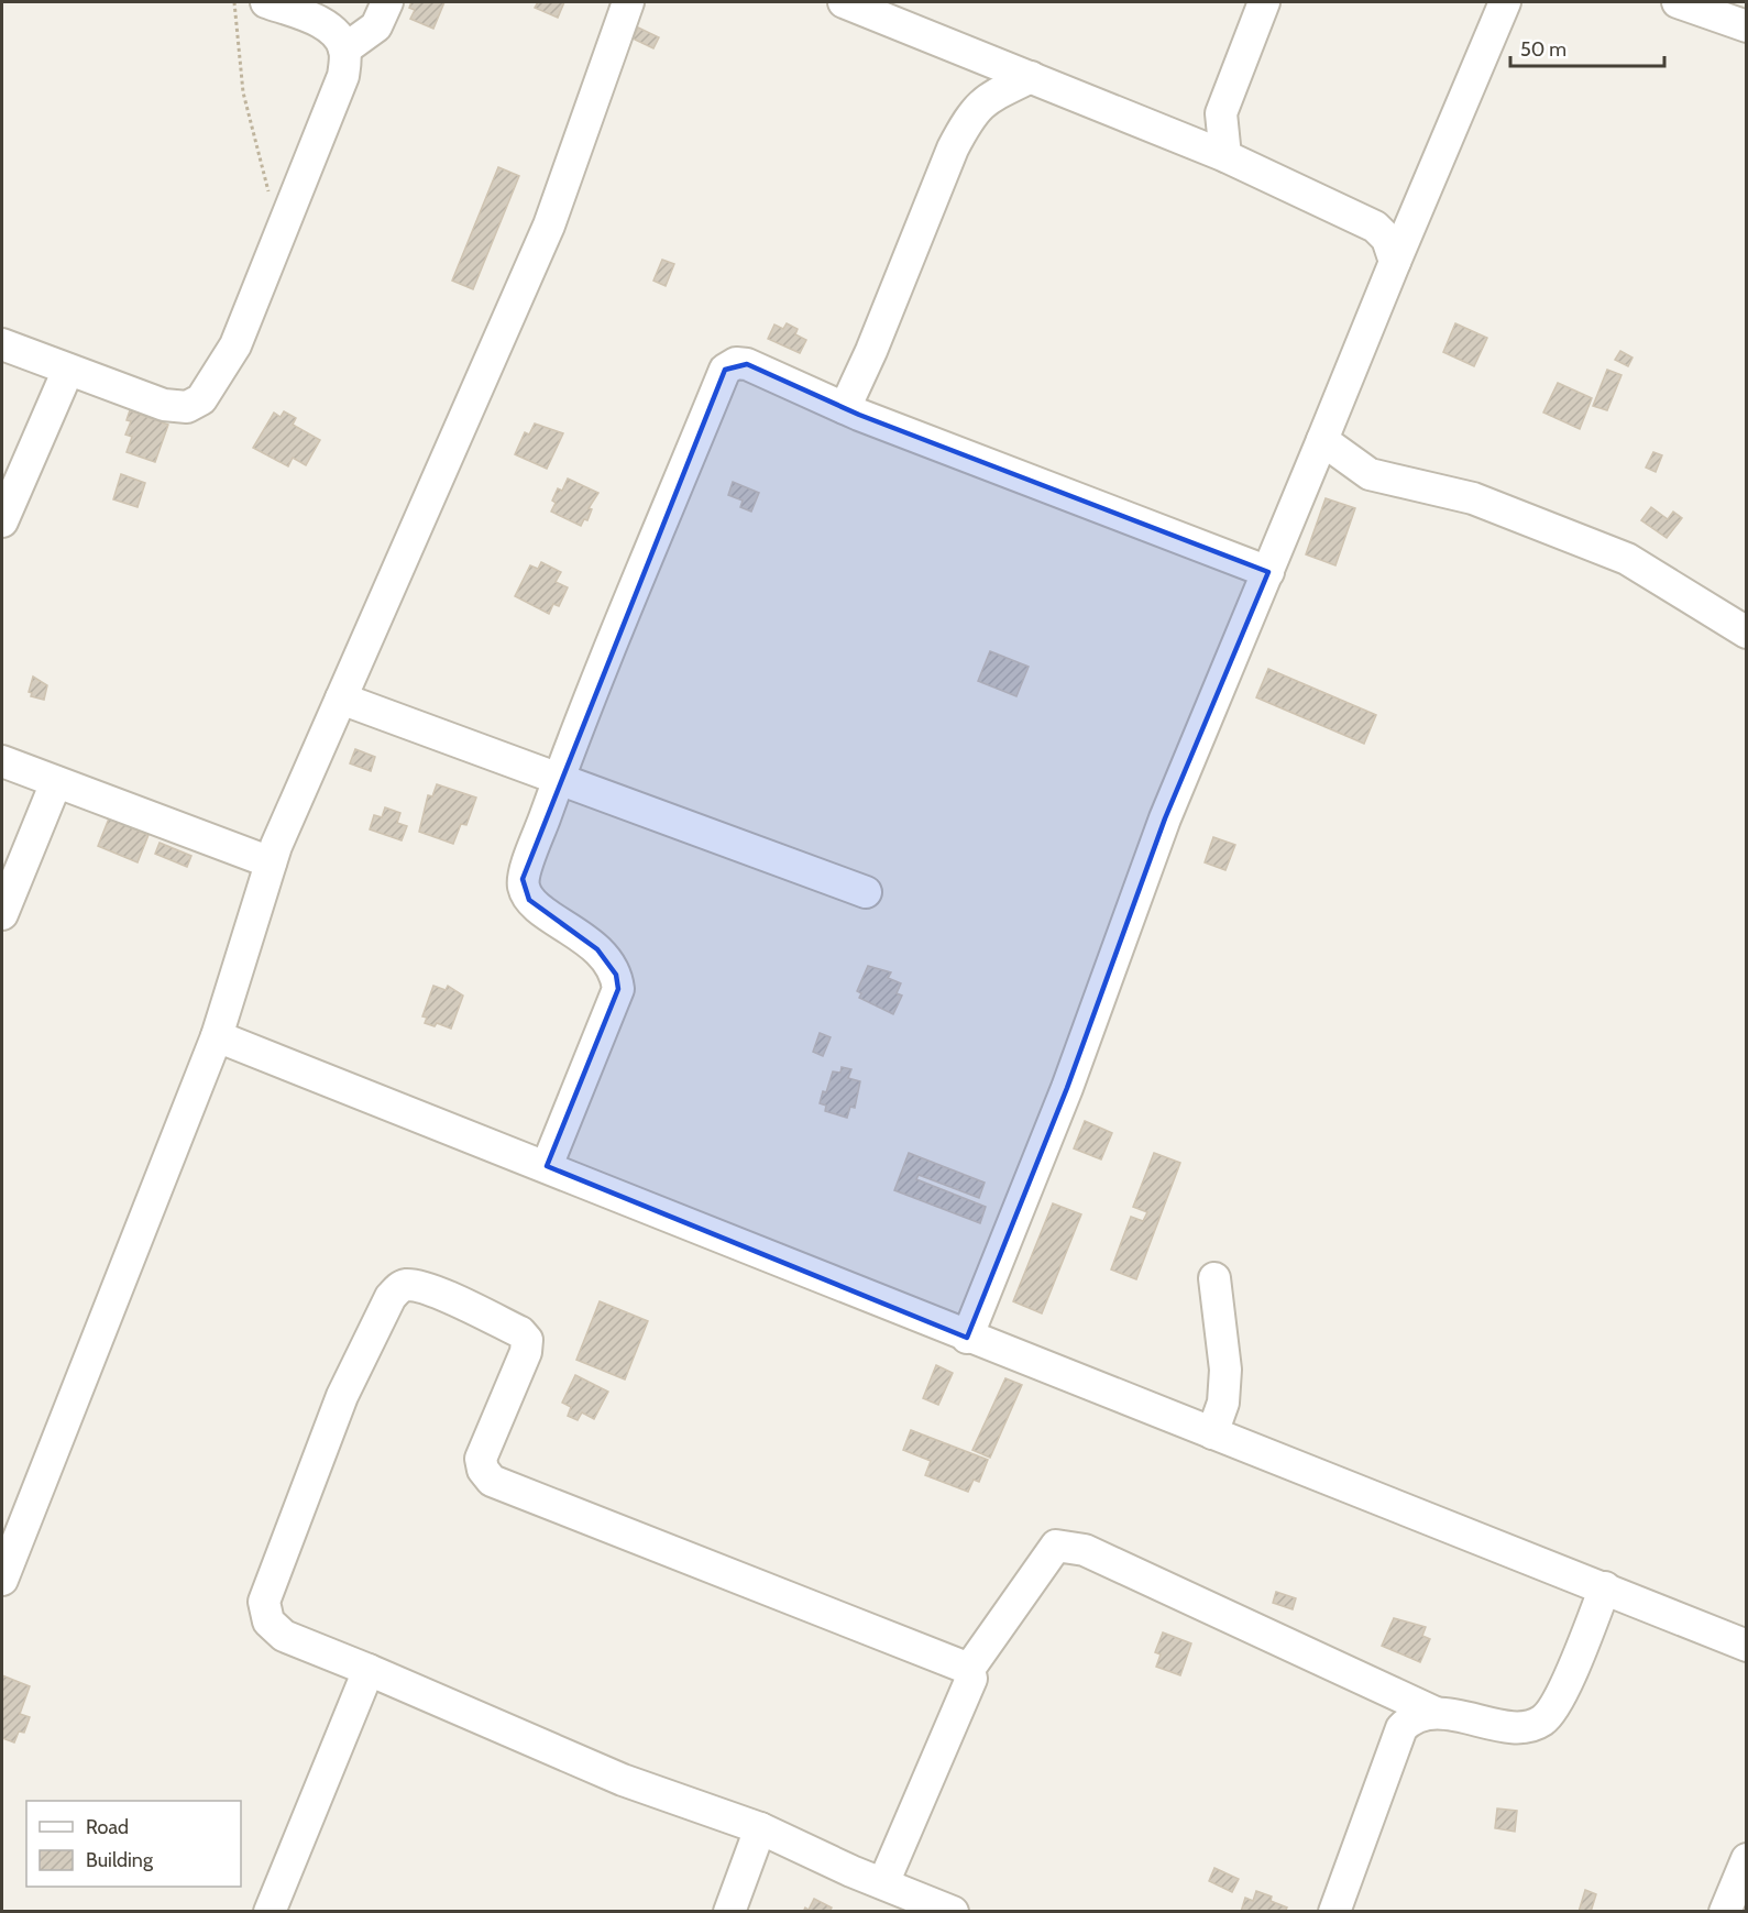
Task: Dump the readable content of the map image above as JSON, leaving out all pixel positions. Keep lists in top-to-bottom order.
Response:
{
  "legend": ["Road", "Building"],
  "scale_bar": "50 m"
}
